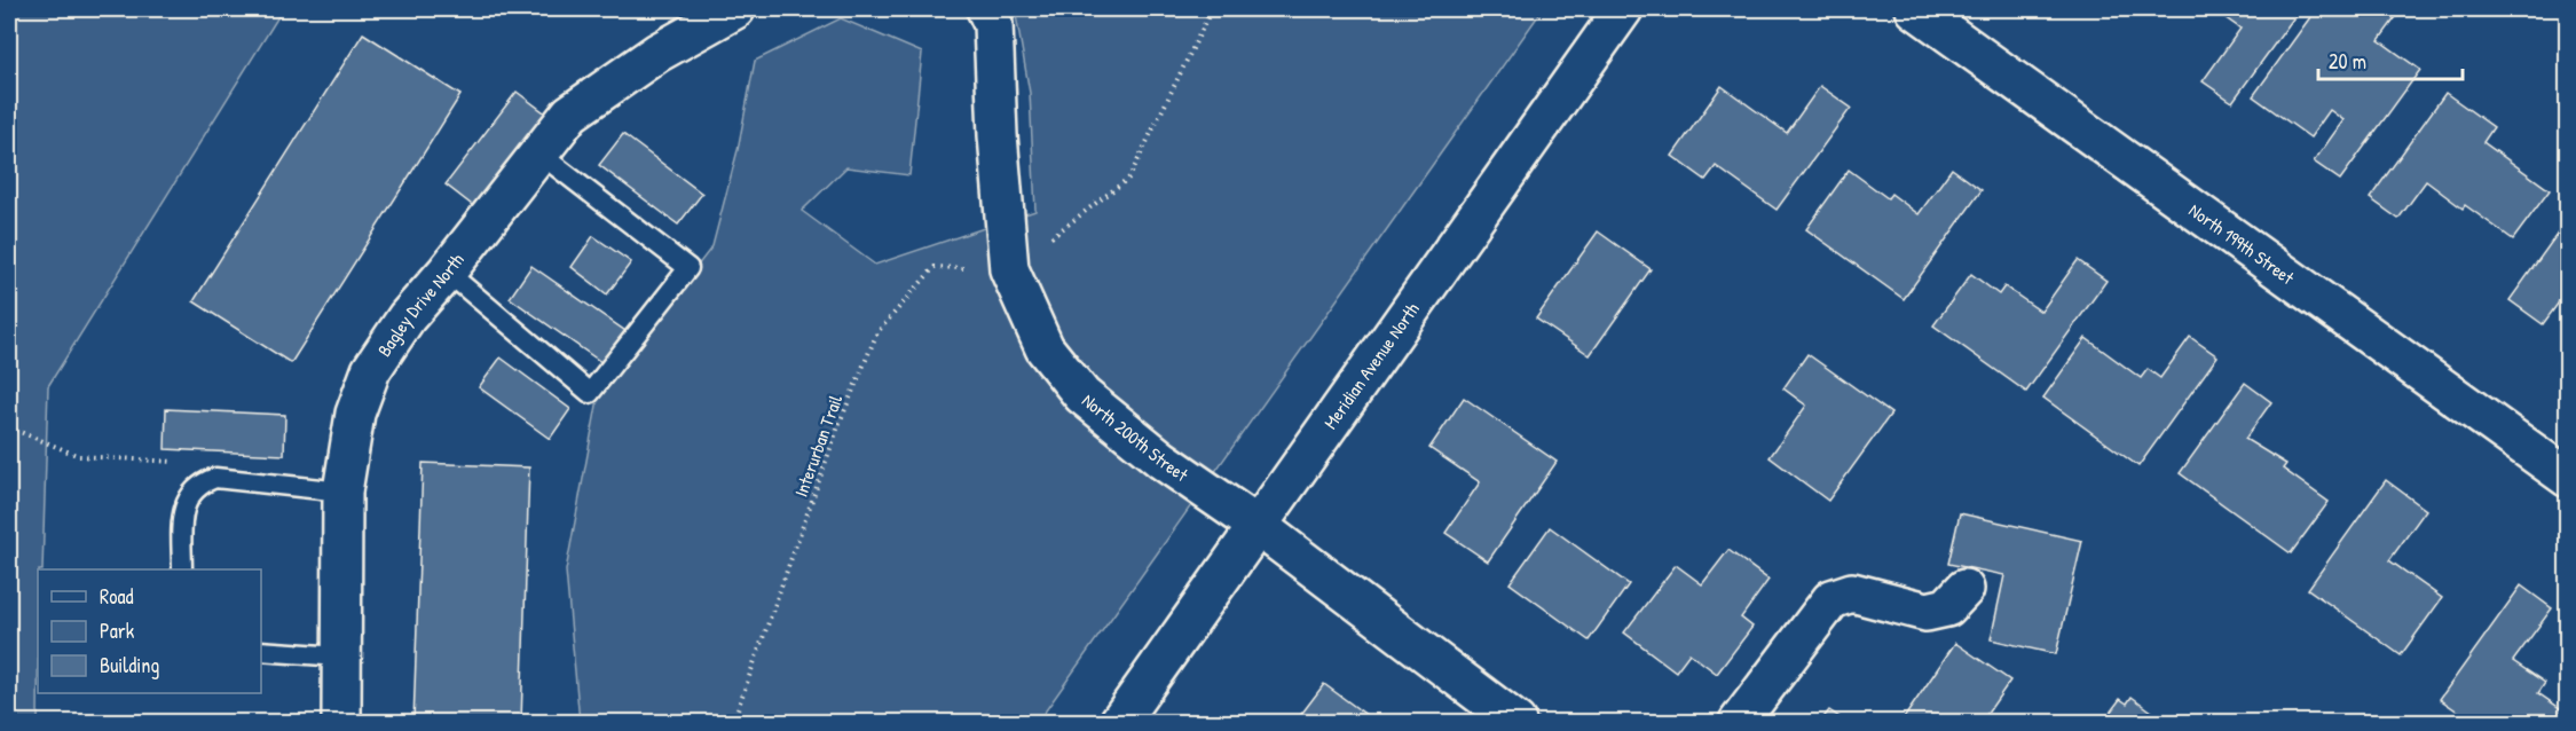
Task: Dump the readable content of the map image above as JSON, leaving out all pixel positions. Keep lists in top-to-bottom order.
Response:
{
  "streets": {
    "street": [
      "North 199th Street",
      "Bagley Drive North",
      "Meridian Avenue North",
      "North 200th Street"
    ],
    "path": ["Interurban Trail"]
  },
  "crossings": [
    ["Meridian Avenue North", "North 200th Street"],
    ["North 200th Street", "Interurban Trail"]
  ],
  "legend": ["Road", "Park", "Building"],
  "scale_bar": "20 m"
}
